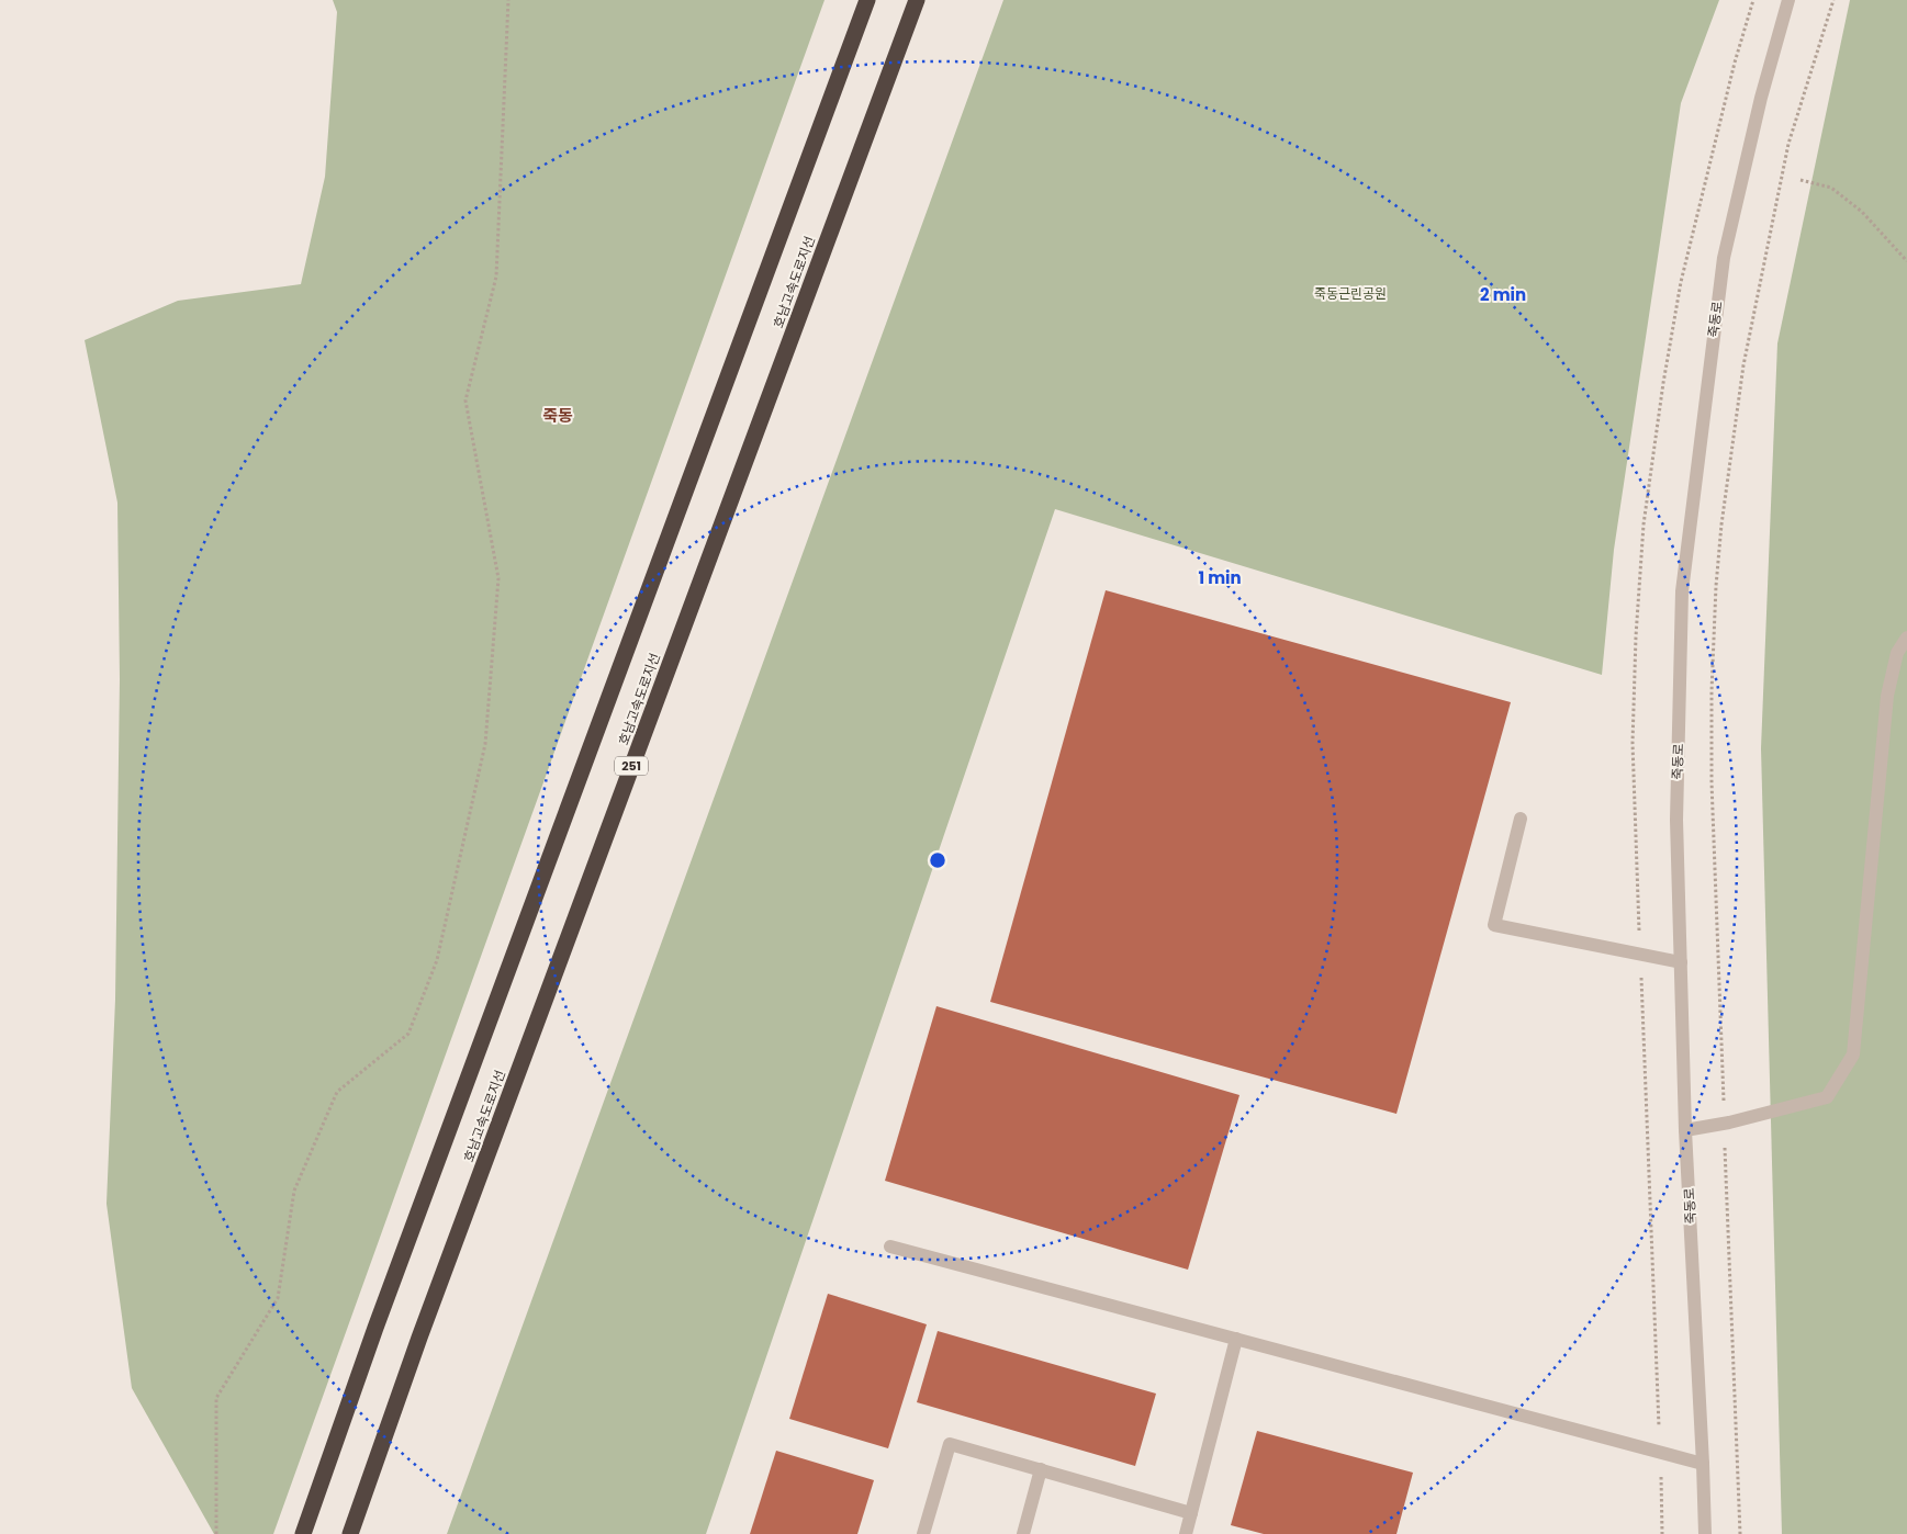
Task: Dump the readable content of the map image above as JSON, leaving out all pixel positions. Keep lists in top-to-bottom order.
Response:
{
  "streets": {
    "highway": ["호남고속도로지선", "251"],
    "street": ["죽동로"]
  },
  "districts": ["죽동"],
  "parks": ["죽동근린공원"],
  "rings": ["2 min", "1 min"]
}
